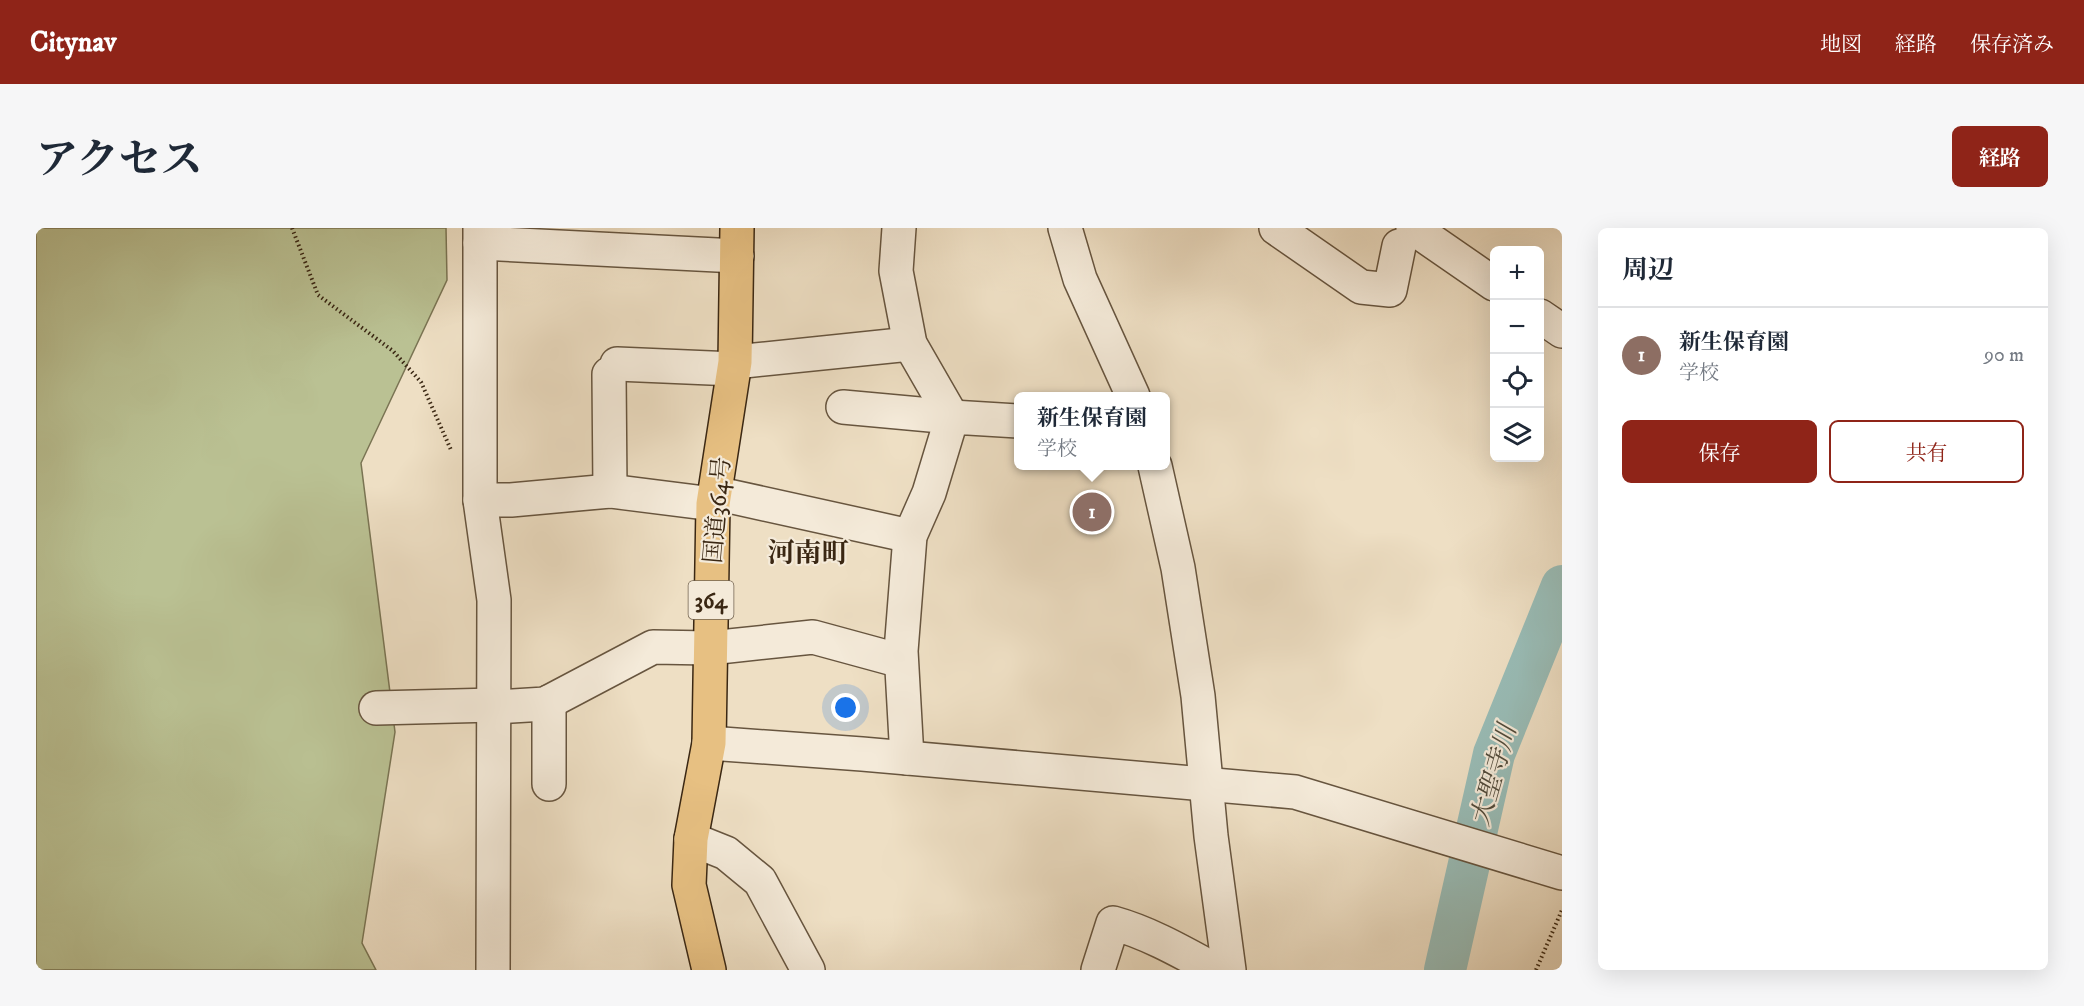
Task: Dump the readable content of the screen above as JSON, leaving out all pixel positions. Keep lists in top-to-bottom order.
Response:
{
  "streets": {
    "highway": ["国道364号", "364"]
  },
  "districts": ["河南町"],
  "water": ["大聖寺川"],
  "page": {
    "header": "Citynav",
    "nav": ["地図", "経路", "保存済み"],
    "title": "アクセス",
    "buttons": [
      "経路",
      ["保存", "共有"]
    ],
    "heading": "周辺",
    "map_buttons": ["+", "−"],
    "list": [
      {
        "mark": "1",
        "name": "新生保育園",
        "note": "学校",
        "value": "90 m"
      }
    ],
    "popup": ["新生保育園", "学校"],
    "pins": "1"
  }
}
